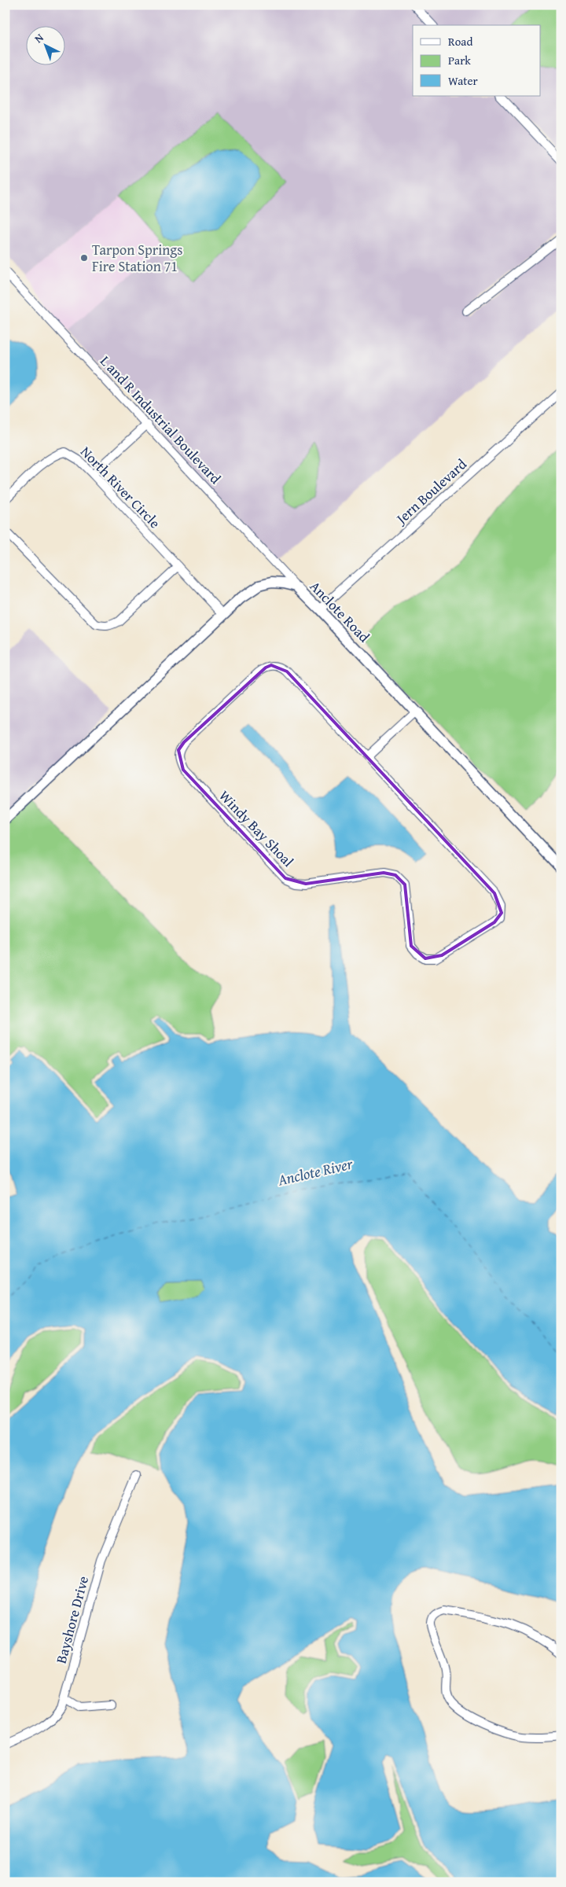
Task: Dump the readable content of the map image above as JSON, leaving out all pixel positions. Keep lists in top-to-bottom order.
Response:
{
  "streets": {
    "street": [
      "L and R Industrial Boulevard",
      "North River Circle",
      "Jern Boulevard",
      "Anclote Road",
      "Windy Bay Shoal",
      "Bayshore Drive"
    ]
  },
  "crossings": [
    ["L and R Industrial Boulevard", "Anclote Road"],
    ["North River Circle", "Anclote Road"],
    ["Jern Boulevard", "Anclote Road"]
  ],
  "water": ["Anclote River"],
  "places": ["Tarpon Springs Fire Station 71"],
  "legend": ["Road", "Park", "Water"],
  "north": "top left"
}
